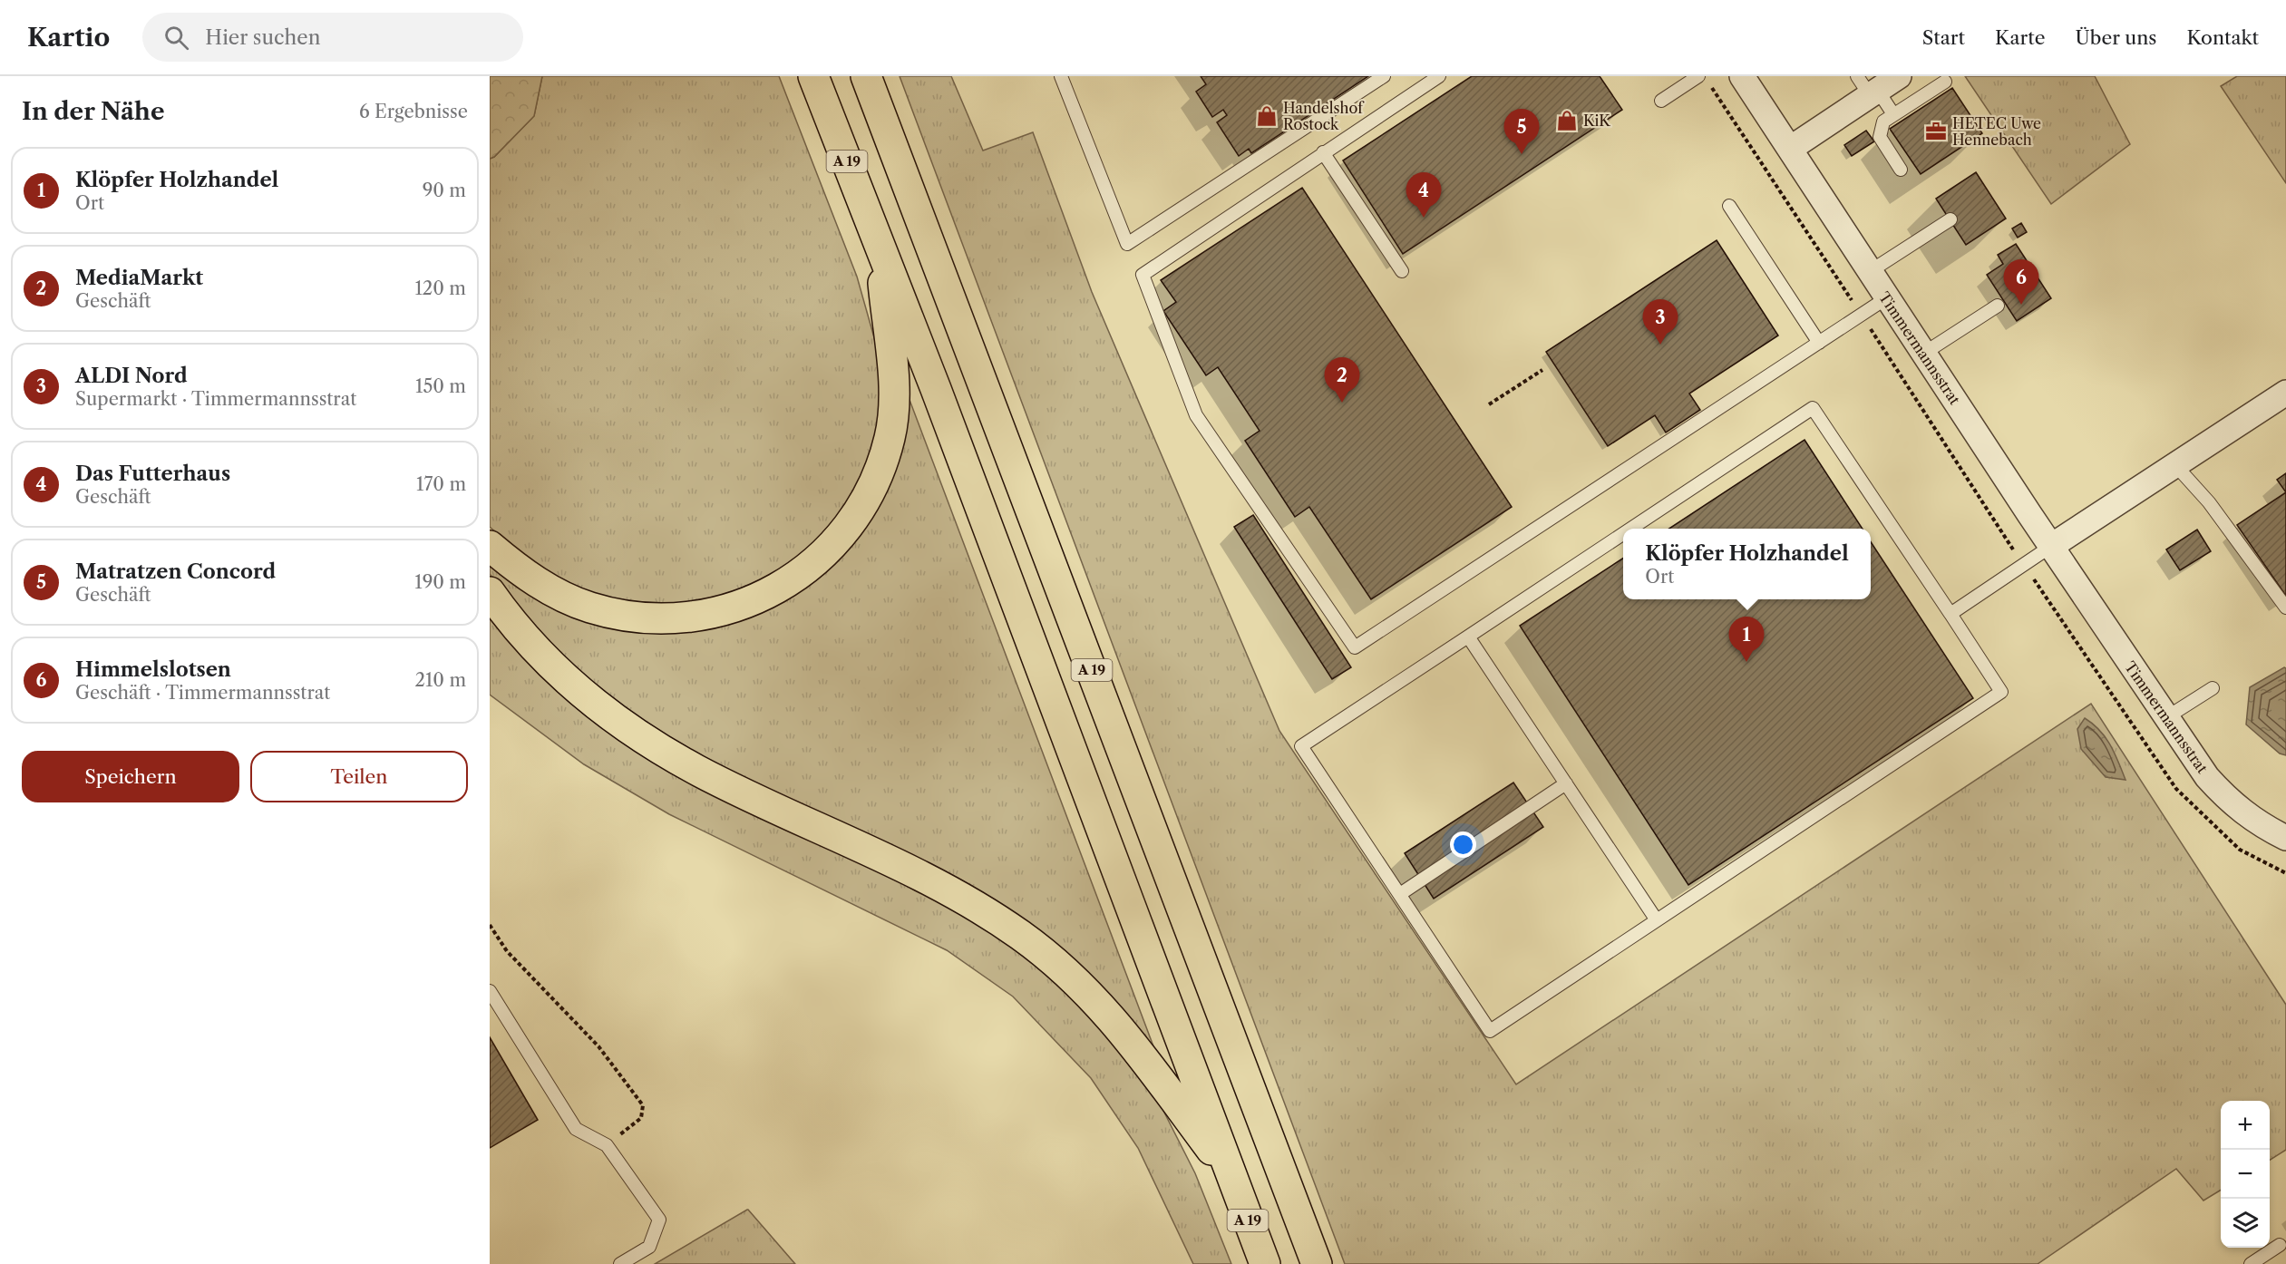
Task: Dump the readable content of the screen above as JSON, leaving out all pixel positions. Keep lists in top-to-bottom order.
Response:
{
  "streets": {
    "highway": ["A 19"],
    "street": ["Timmermannsstrat"]
  },
  "places": {
    "shop": ["Handelshof Rostock", "KiK"],
    "office": ["HETEC Uwe Hennebach"]
  },
  "page": {
    "header": "Kartio",
    "search": "Hier suchen",
    "nav": [
      "Start",
      "Karte",
      "Über uns",
      "Kontakt"
    ],
    "heading": ["In der Nähe", "6 Ergebnisse"],
    "pins": [
      "5",
      "4",
      "6",
      "3",
      "2",
      "1"
    ],
    "list": [
      {
        "mark": "1",
        "name": "Klöpfer Holzhandel",
        "note": "Ort",
        "value": "90 m"
      },
      {
        "mark": "2",
        "name": "MediaMarkt",
        "note": "Geschäft",
        "value": "120 m"
      },
      {
        "mark": "3",
        "name": "ALDI Nord",
        "note": "Supermarkt · Timmermannsstrat",
        "value": "150 m"
      },
      {
        "mark": "4",
        "name": "Das Futterhaus",
        "note": "Geschäft",
        "value": "170 m"
      },
      {
        "mark": "5",
        "name": "Matratzen Concord",
        "note": "Geschäft",
        "value": "190 m"
      },
      {
        "mark": "6",
        "name": "Himmelslotsen",
        "note": "Geschäft · Timmermannsstrat",
        "value": "210 m"
      }
    ],
    "popup": ["Klöpfer Holzhandel", "Ort"],
    "buttons": ["Speichern", "Teilen"],
    "map_buttons": ["+", "−"]
  }
}
